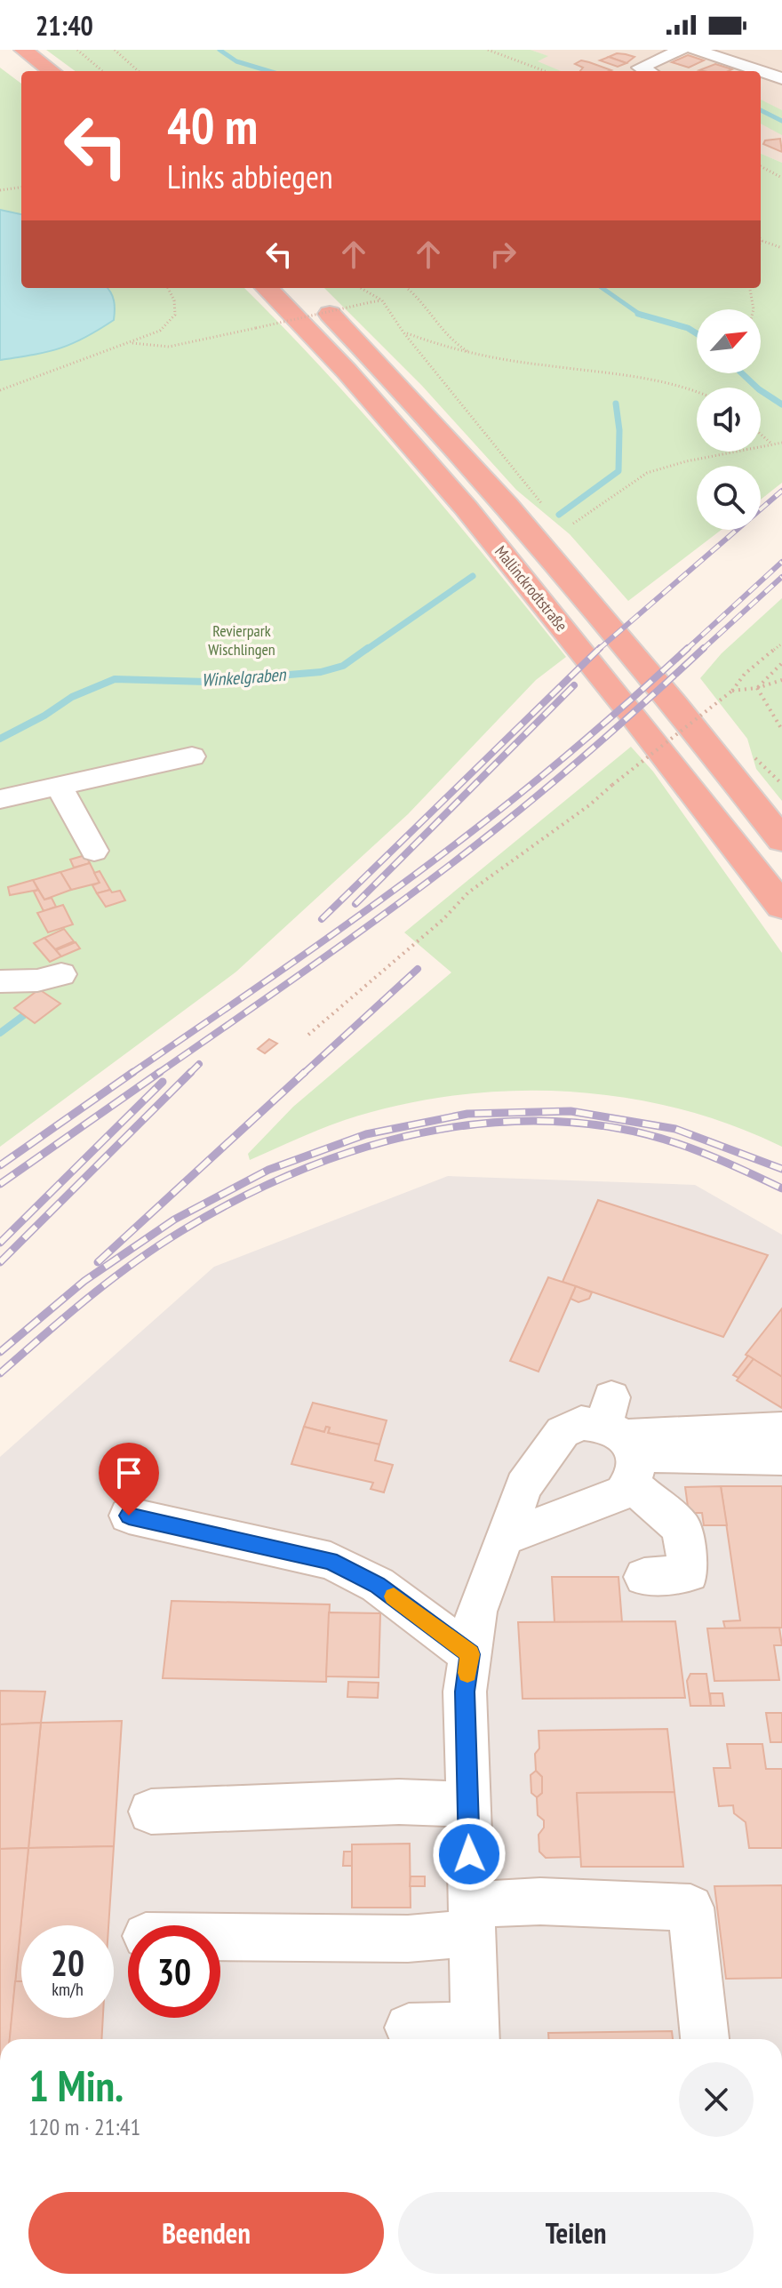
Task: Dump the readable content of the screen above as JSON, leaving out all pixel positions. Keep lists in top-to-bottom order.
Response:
{
  "streets": {
    "highway": ["Mallinckrodtstraße"]
  },
  "water": ["Winkelgraben"],
  "parks": ["Revierpark Wischlingen"],
  "north": "top right",
  "page": {
    "status": "21:40",
    "turn": ["40 m", "Links abbiegen"],
    "speed": "20 km/h",
    "limit": "30",
    "heading": ["1 Min.", "120 m · 21:41"],
    "buttons": ["Beenden", "Teilen"]
  }
}
